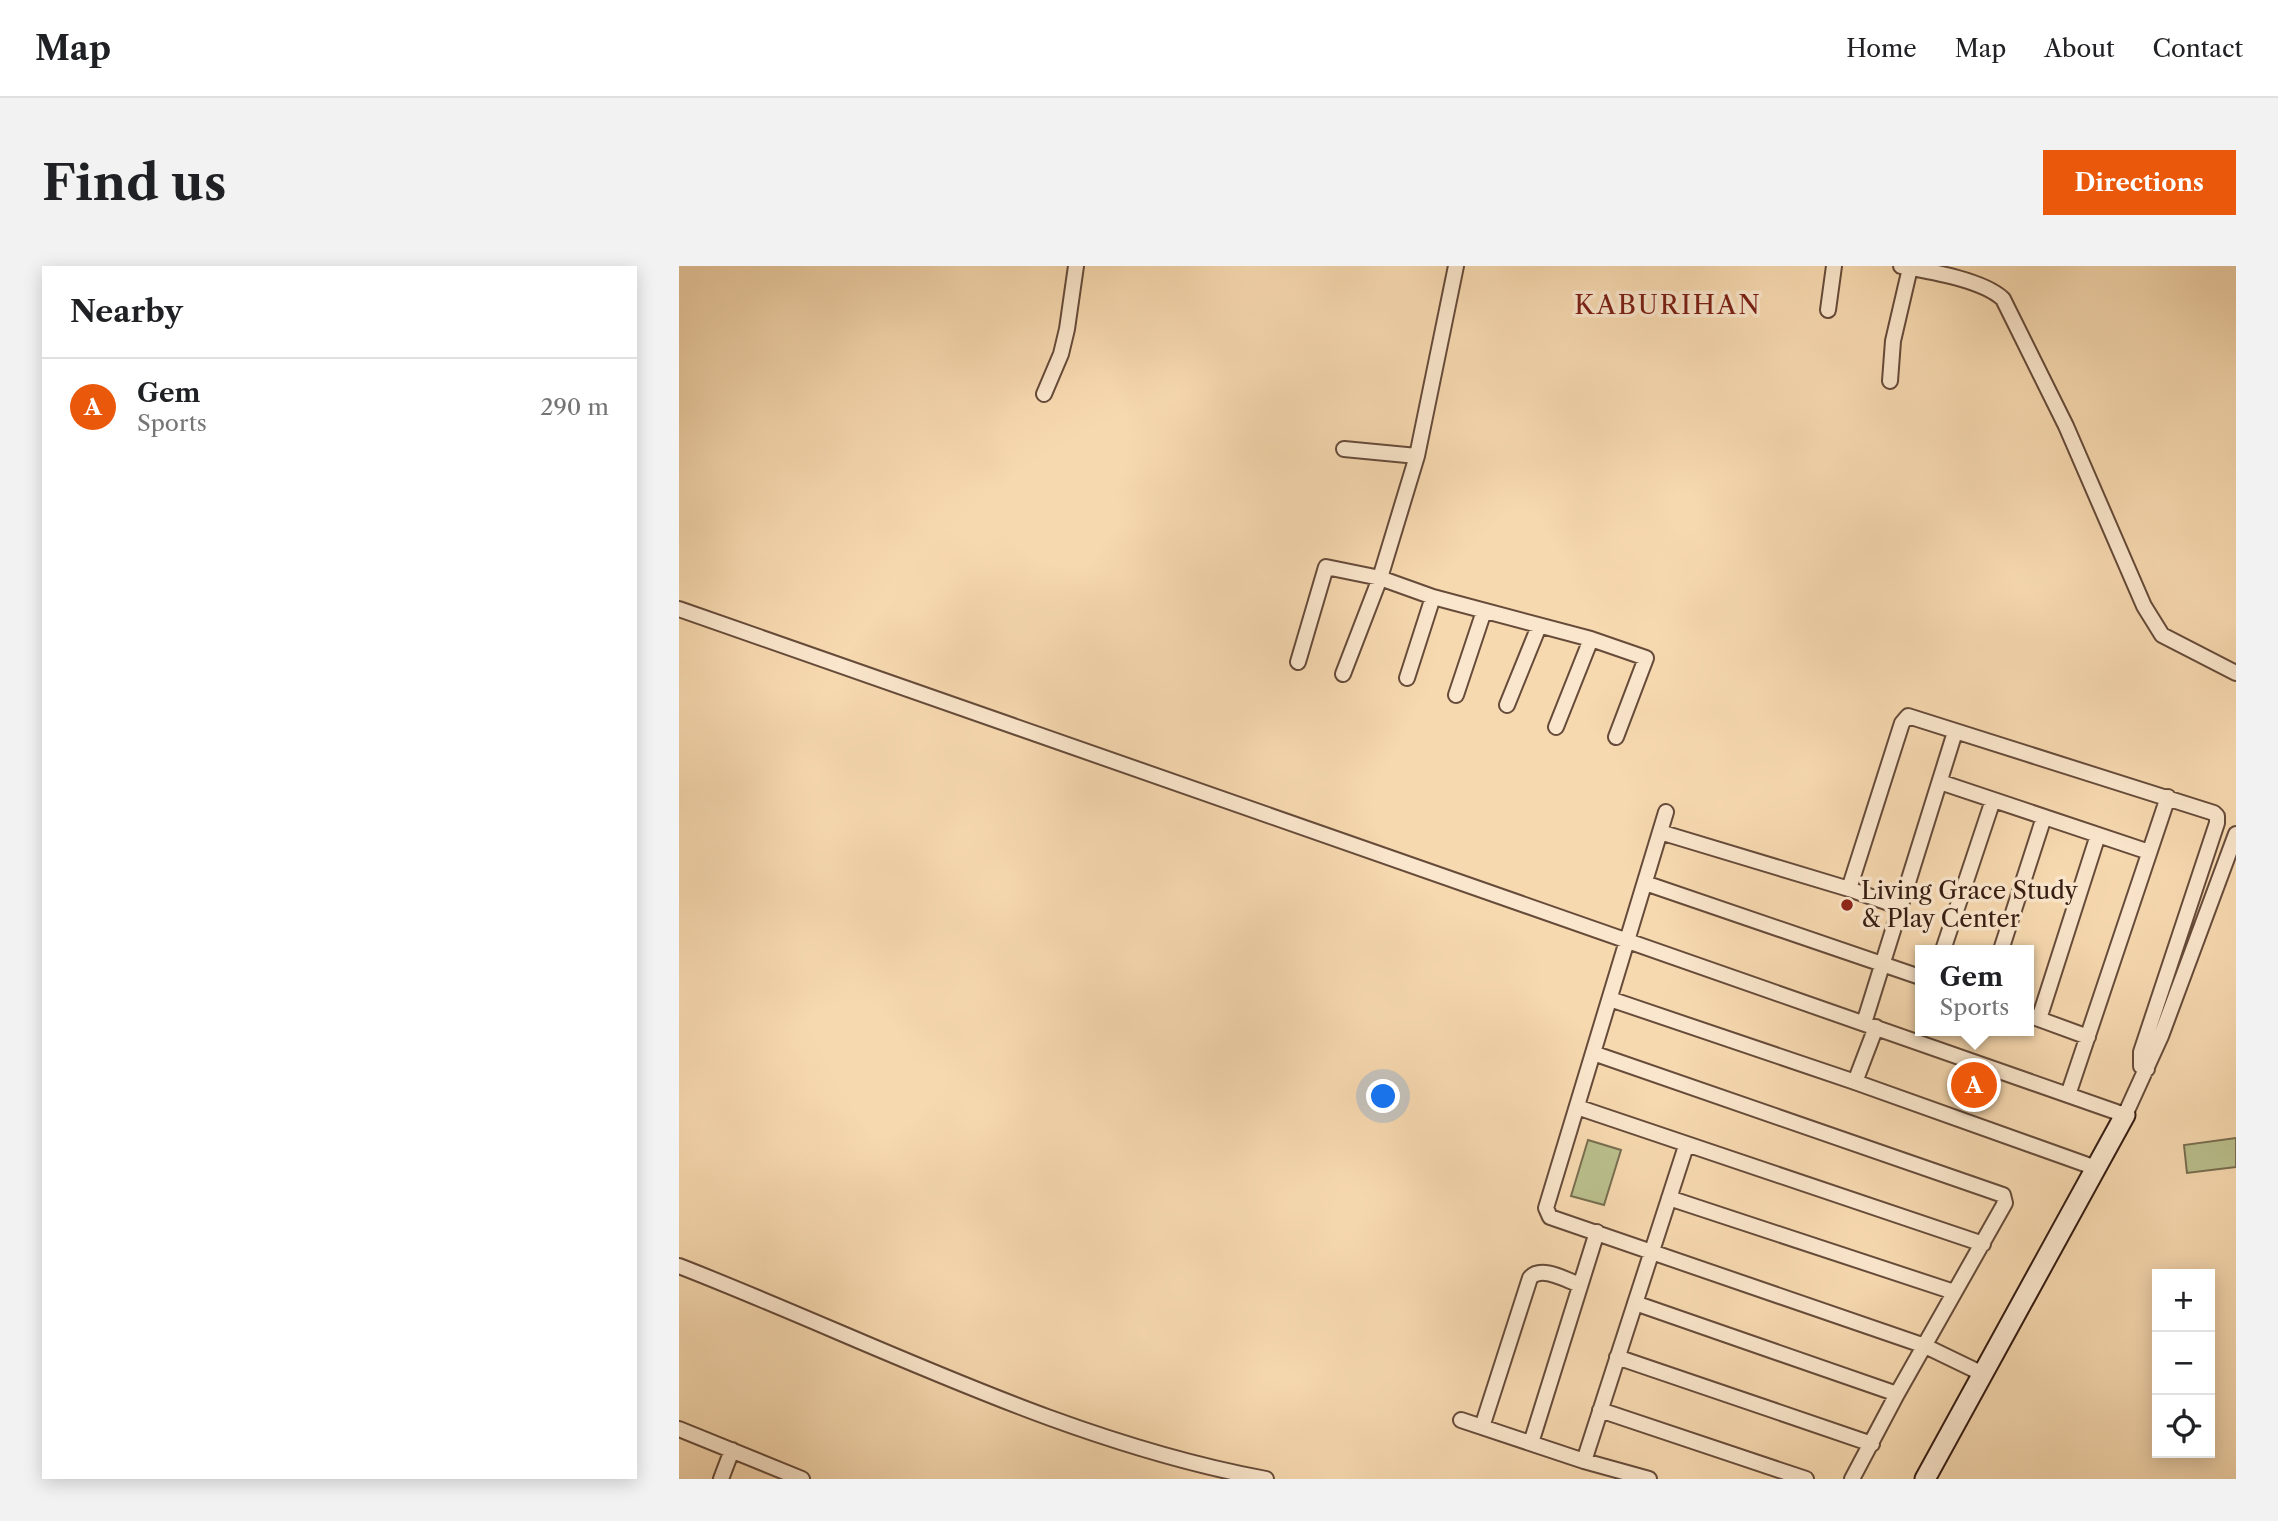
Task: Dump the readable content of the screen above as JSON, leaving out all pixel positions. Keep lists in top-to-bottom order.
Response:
{
  "districts": ["KABURIHAN"],
  "places": ["Living Grace Study & Play Center"],
  "page": {
    "header": "Map",
    "nav": [
      "Home",
      "Map",
      "About",
      "Contact"
    ],
    "buttons": "Directions",
    "title": "Find us",
    "heading": "Nearby",
    "list": [
      {
        "mark": "A",
        "name": "Gem",
        "note": "Sports",
        "value": "290 m"
      }
    ],
    "popup": ["Gem", "Sports"],
    "pins": "A",
    "map_buttons": ["+", "−"]
  }
}
